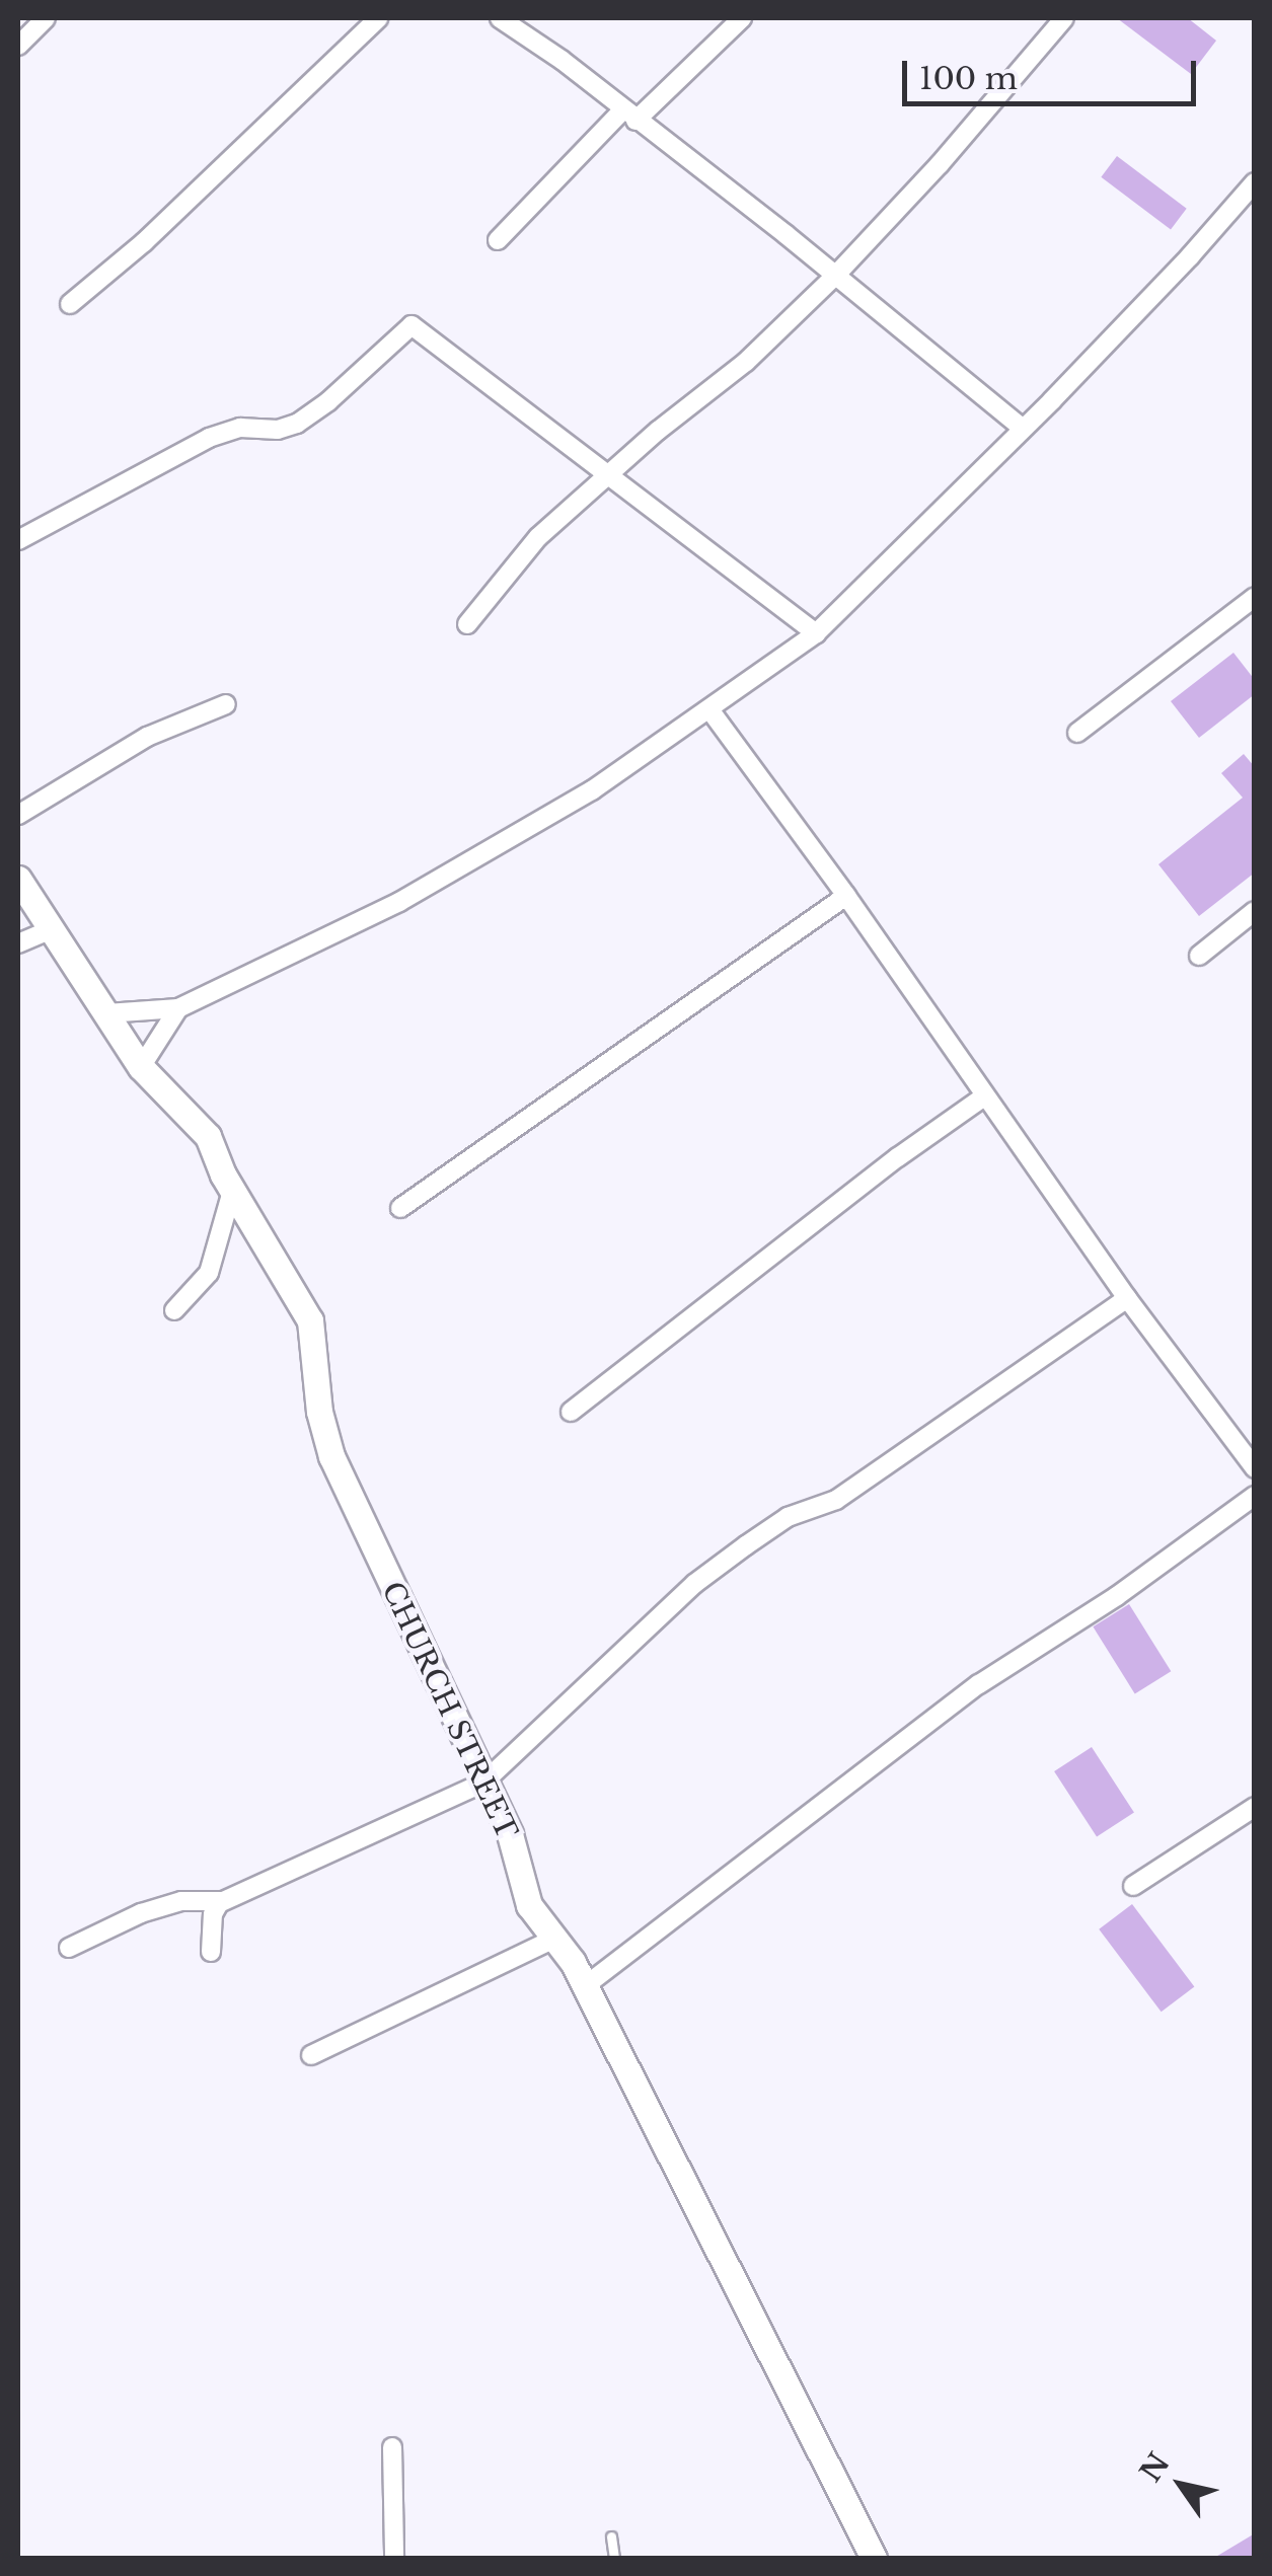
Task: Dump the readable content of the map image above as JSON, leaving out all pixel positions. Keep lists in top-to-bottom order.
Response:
{
  "streets": {
    "street": ["CHURCH STREET"]
  },
  "scale_bar": "100 m",
  "north": "top left"
}
